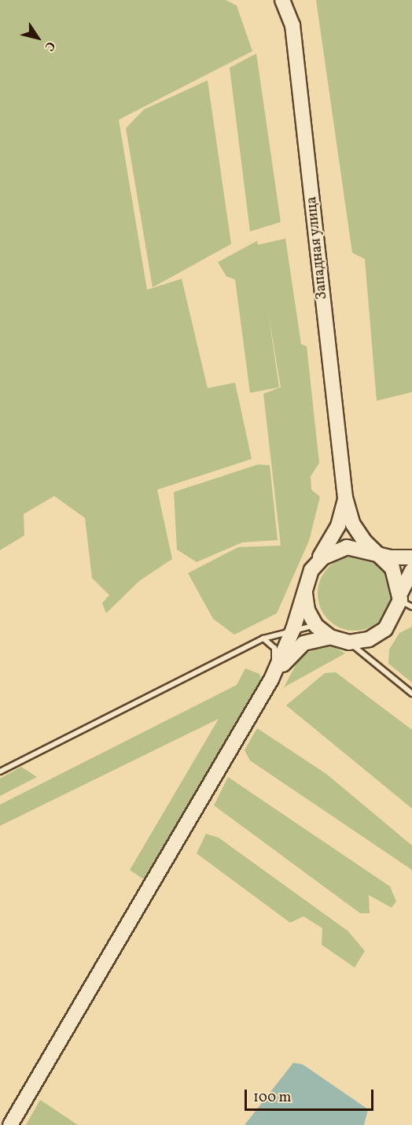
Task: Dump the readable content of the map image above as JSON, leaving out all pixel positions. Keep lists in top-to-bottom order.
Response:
{
  "streets": {
    "main road": ["Западная улица"]
  },
  "scale_bar": "100 m",
  "north": "bottom right"
}
